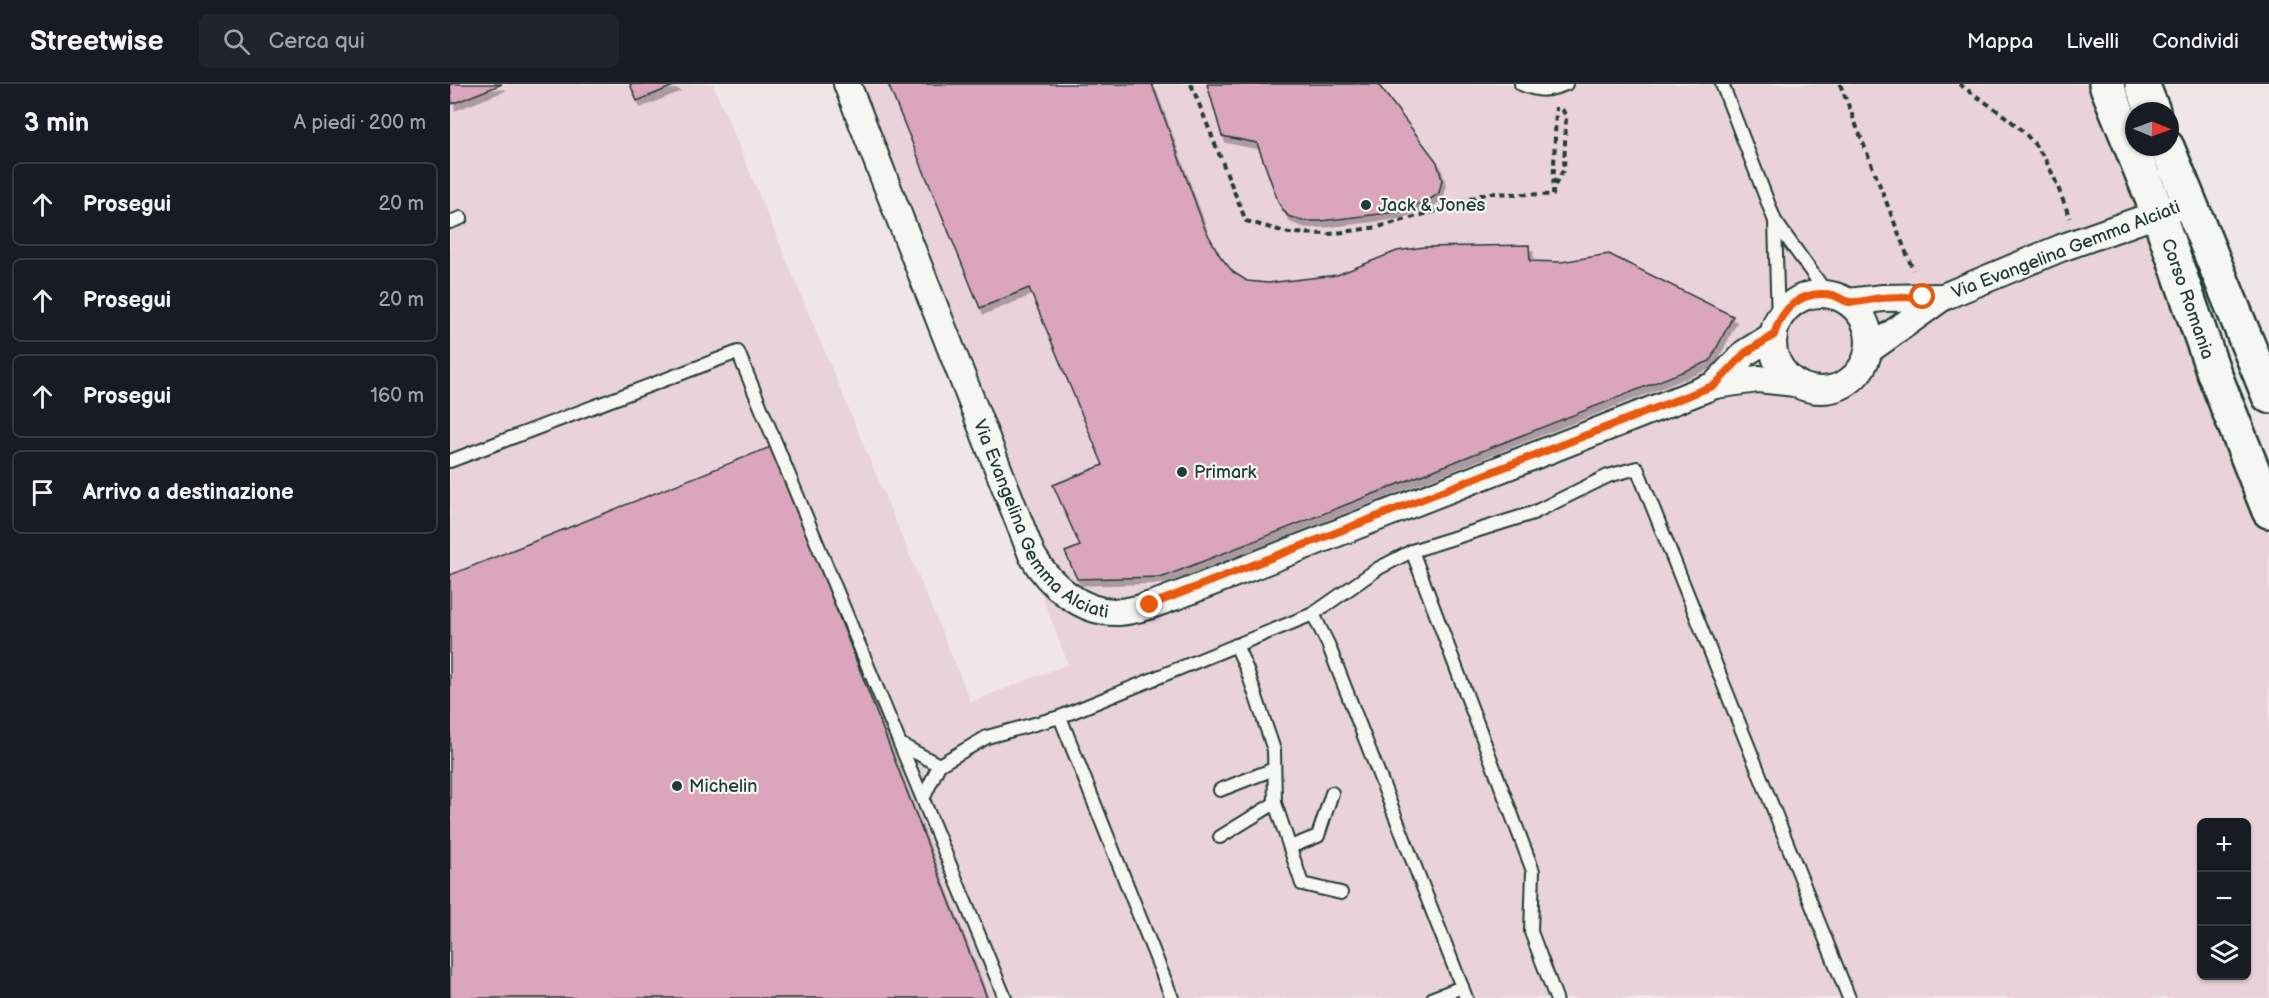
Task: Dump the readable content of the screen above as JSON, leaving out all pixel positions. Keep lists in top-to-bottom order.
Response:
{
  "streets": {
    "main road": ["Corso Romania"],
    "street": ["Via Evangelina Gemma Alciati"]
  },
  "crossings": [
    ["Via Evangelina Gemma Alciati", "Corso Romania"]
  ],
  "places": ["Jack & Jones", "Primark", "Michelin"],
  "north": "right",
  "page": {
    "header": "Streetwise",
    "search": "Cerca qui",
    "nav": ["Mappa", "Livelli", "Condividi"],
    "heading": ["3 min", "A piedi · 200 m"],
    "list": [
      ["Prosegui", "20 m"],
      ["Prosegui", "20 m"],
      ["Prosegui", "160 m"],
      "Arrivo a destinazione"
    ],
    "map_buttons": ["+", "−"]
  }
}
